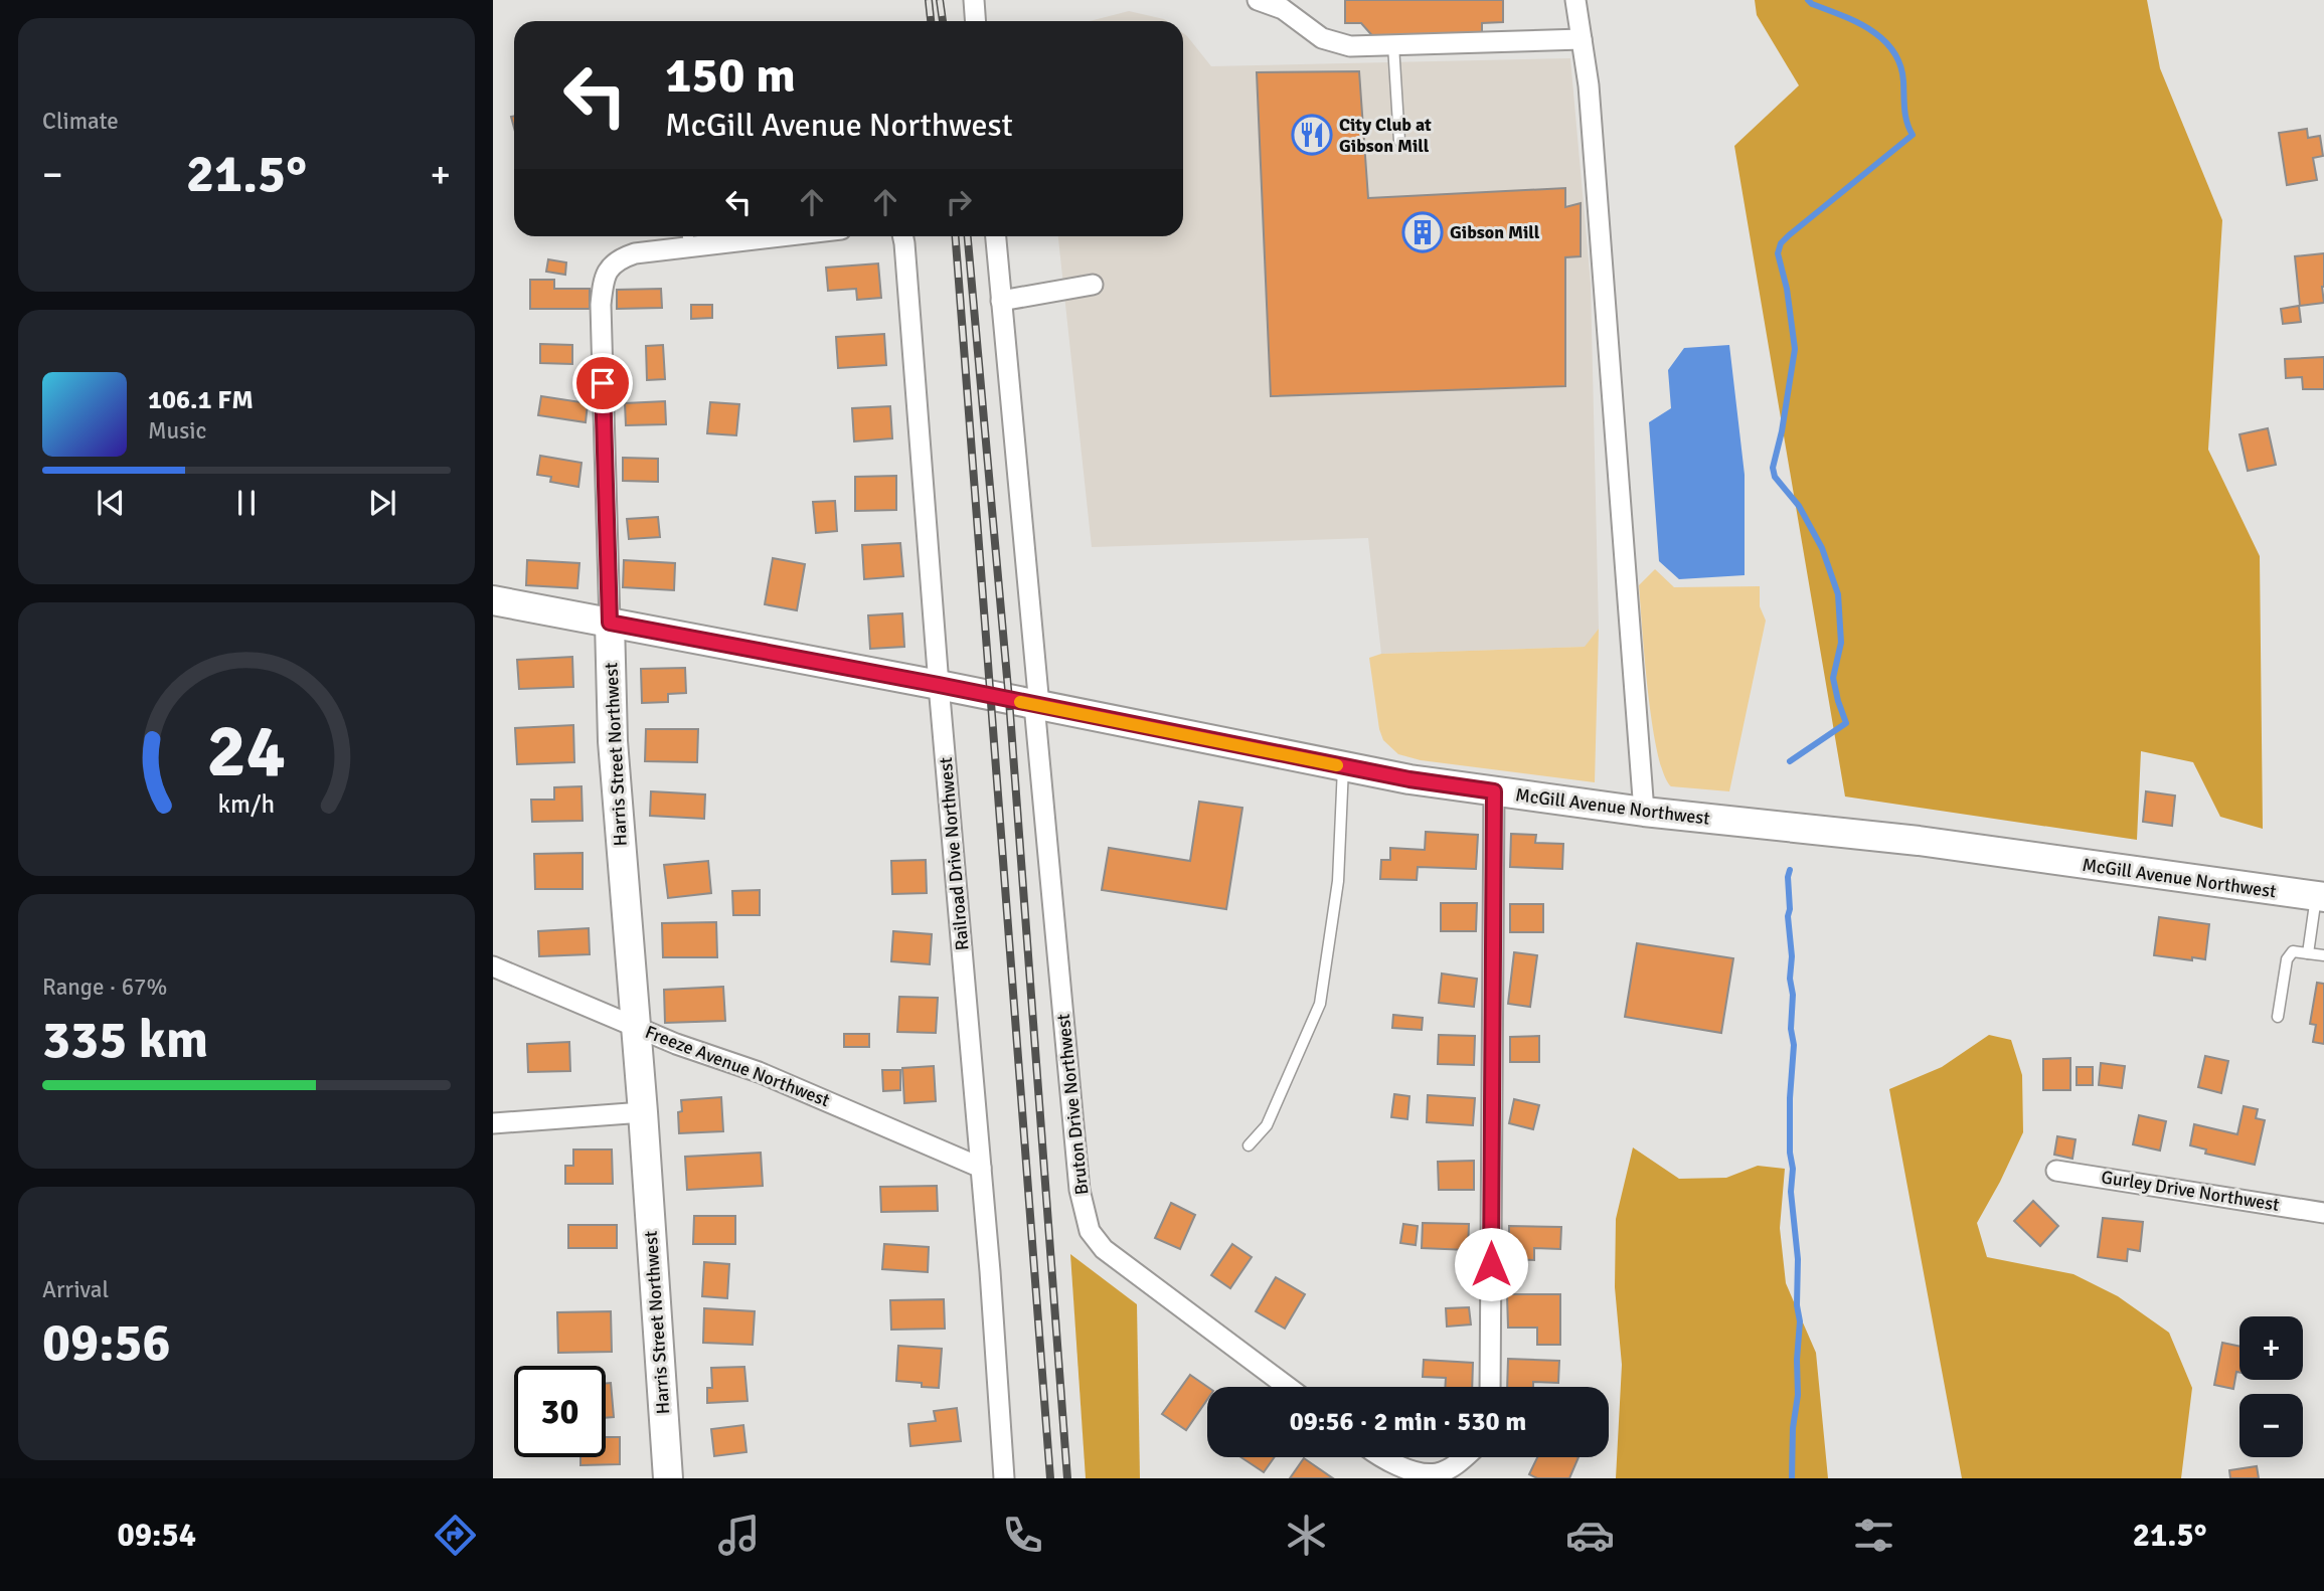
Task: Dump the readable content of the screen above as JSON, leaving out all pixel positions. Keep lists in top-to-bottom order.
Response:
{
  "streets": {
    "street": [
      "Harris Street Northwest",
      "McGill Avenue Northwest",
      "Railroad Drive Northwest",
      "Freeze Avenue Northwest",
      "Bruton Drive Northwest",
      "Gurley Drive Northwest"
    ]
  },
  "crossings": [
    ["Harris Street Northwest", "McGill Avenue Northwest"],
    ["Harris Street Northwest", "Freeze Avenue Northwest"],
    ["McGill Avenue Northwest", "Railroad Drive Northwest"],
    ["McGill Avenue Northwest", "Bruton Drive Northwest"],
    ["Railroad Drive Northwest", "Freeze Avenue Northwest"]
  ],
  "places": {
    "restaurant": ["City Club at Gibson Mill"],
    "building": ["Gibson Mill"]
  },
  "page": {
    "tile": [
      "Climate",
      ["Range · 67%", "335 km"],
      ["Arrival", "09:56"]
    ],
    "turn": ["150 m", "McGill Avenue Northwest"],
    "heat": ["−", "21.5°", "+"],
    "song": ["106.1 FM", "Music"],
    "map_buttons": ["+", "−"],
    "limit": "30",
    "trip": "09:56 · 2 min · 530 m",
    "tabs": ["09:54", "21.5°"],
    "gauge": ["24", "km/h"]
  }
}
